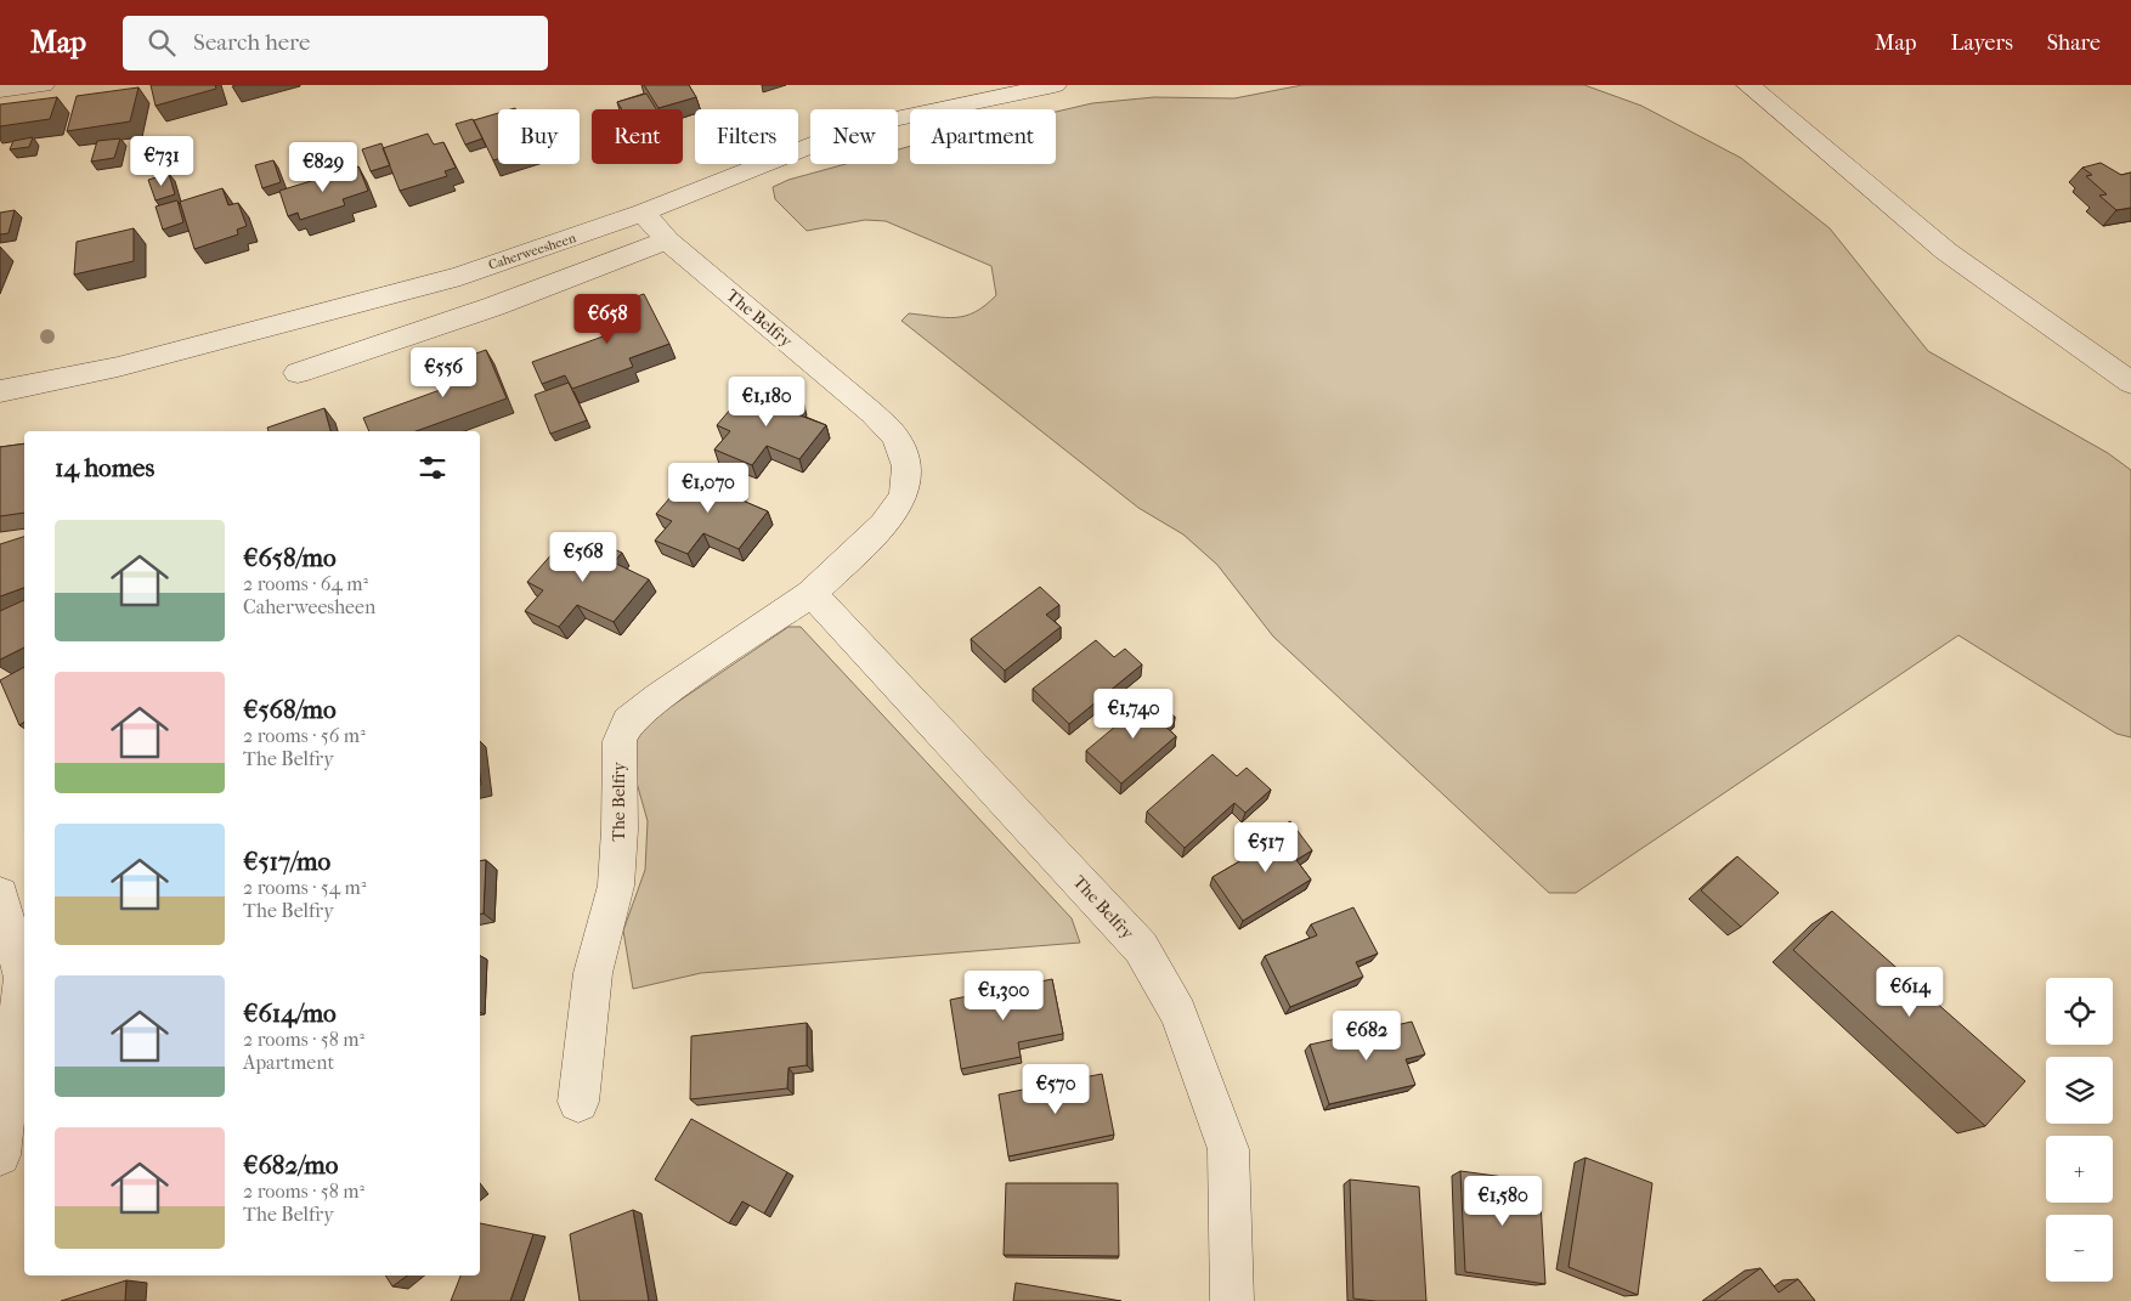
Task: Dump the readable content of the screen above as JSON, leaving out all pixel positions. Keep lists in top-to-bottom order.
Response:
{
  "streets": {
    "street": ["Caherweesheen", "The Belfry"]
  },
  "crossings": [
    ["Caherweesheen", "The Belfry"]
  ],
  "page": {
    "header": "Map",
    "search": "Search here",
    "nav": ["Map", "Layers", "Share"],
    "chip": [
      "Buy",
      "Rent",
      "Filters",
      "New",
      "Apartment"
    ],
    "price": [
      "€731",
      "€829",
      "€658",
      "€556",
      "€1,180",
      "€1,070",
      "€568",
      "€1,740",
      "€517",
      "€614",
      "€1,300",
      "€682",
      "€570",
      "€1,580"
    ],
    "heading": "14 homes",
    "list": [
      {
        "name": "€658/mo",
        "note": "2 rooms · 64 m² · Caherweesheen"
      },
      {
        "name": "€568/mo",
        "note": "2 rooms · 56 m² · The Belfry"
      },
      {
        "name": "€517/mo",
        "note": "2 rooms · 54 m² · The Belfry"
      },
      {
        "name": "€614/mo",
        "note": "2 rooms · 58 m² · Apartment"
      },
      {
        "name": "€682/mo",
        "note": "2 rooms · 58 m² · The Belfry"
      }
    ],
    "map_buttons": ["+", "−"]
  }
}
